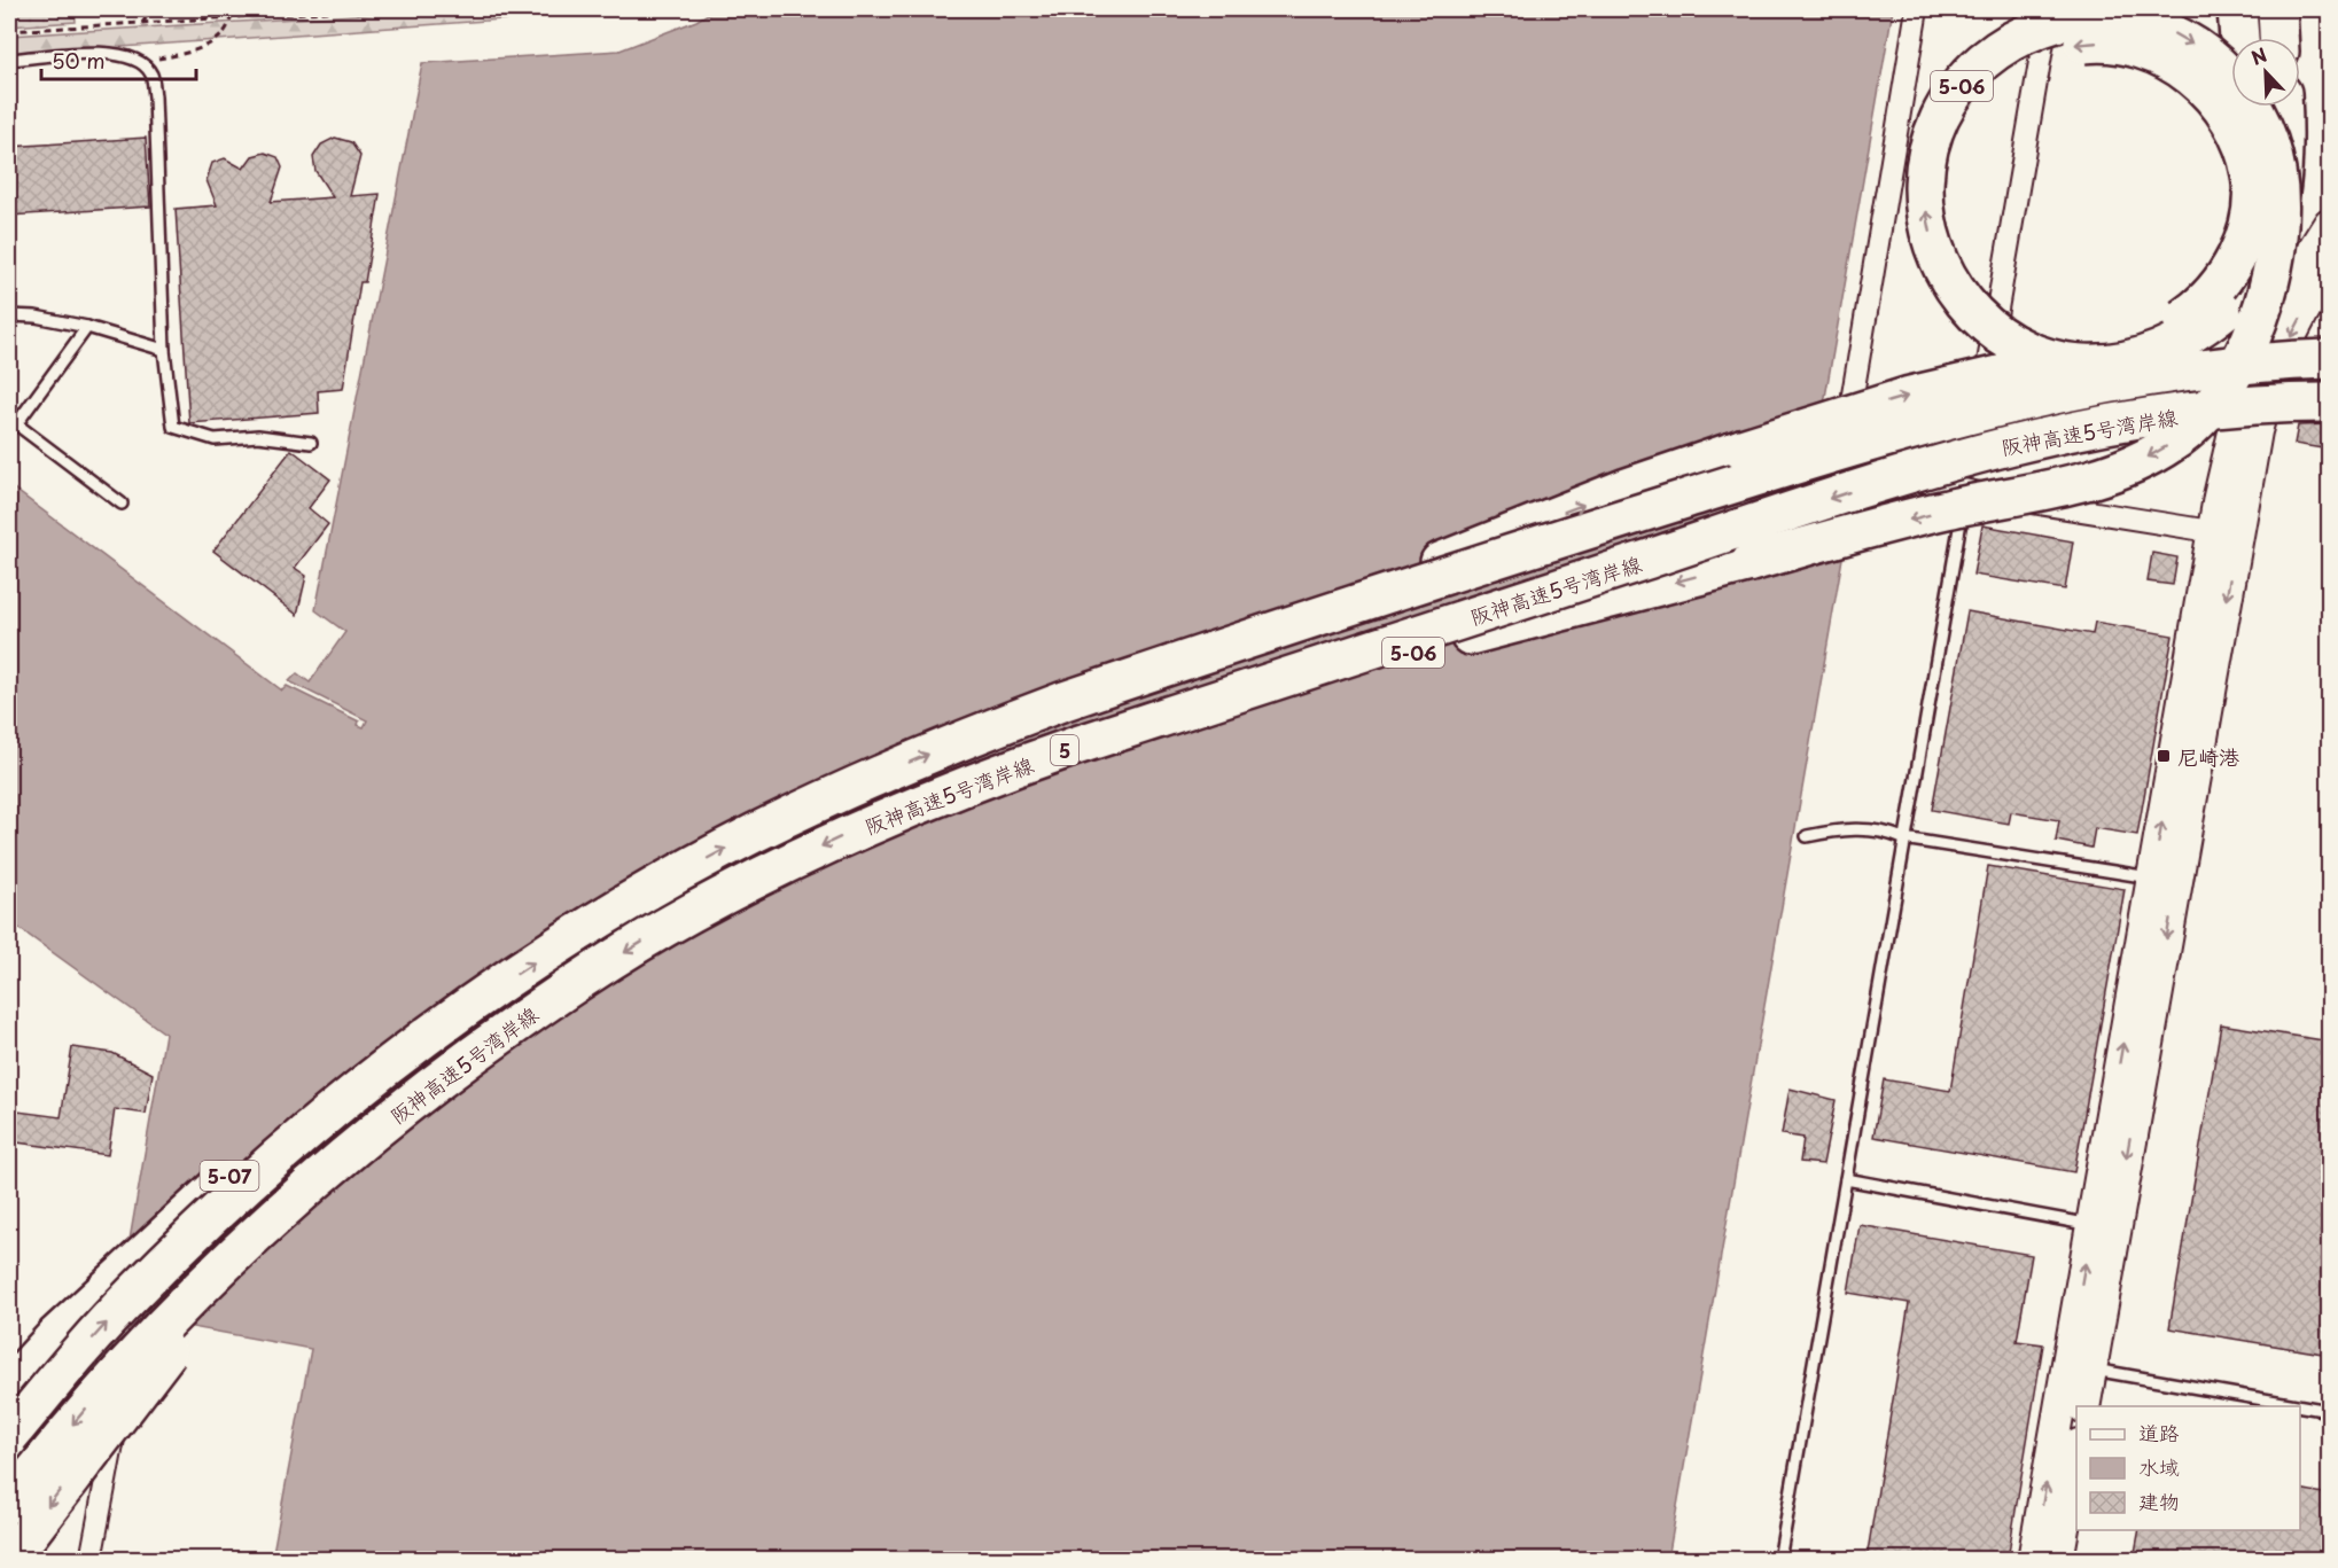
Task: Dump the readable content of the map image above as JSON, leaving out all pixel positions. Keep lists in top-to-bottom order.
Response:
{
  "streets": {
    "highway": [
      "5-06",
      "阪神高速5号湾岸線",
      "5",
      "5-07"
    ]
  },
  "crossings": [
    ["5-06", "阪神高速5号湾岸線"],
    ["阪神高速5号湾岸線", "5-07"]
  ],
  "places": {
    "transit": ["尼崎港"]
  },
  "legend": ["道路", "水域", "建物"],
  "scale_bar": "50 m",
  "north": "top left"
}
